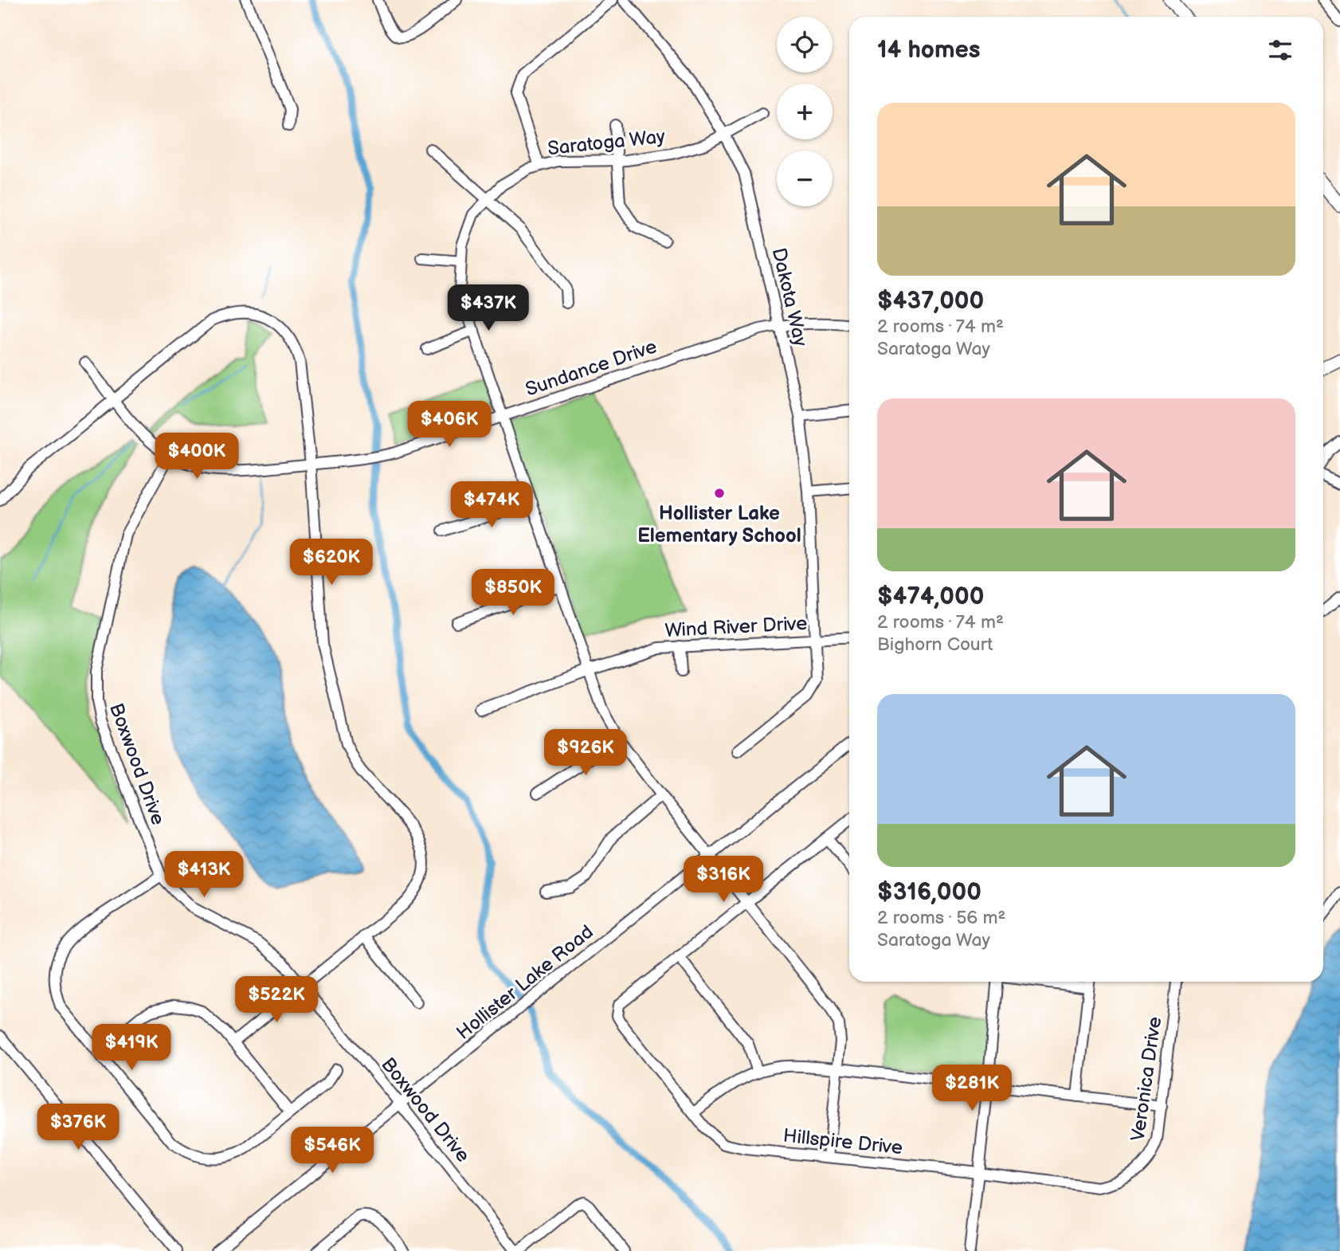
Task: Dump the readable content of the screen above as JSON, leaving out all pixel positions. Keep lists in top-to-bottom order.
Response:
{
  "streets": {
    "street": [
      "Saratoga Way",
      "Dakota Way",
      "Sundance Drive",
      "Wind River Drive",
      "Boxwood Drive",
      "Hollister Lake Road",
      "Veronica Drive",
      "Hillspire Drive"
    ]
  },
  "crossings": [
    ["Saratoga Way", "Dakota Way"],
    ["Saratoga Way", "Sundance Drive"],
    ["Saratoga Way", "Wind River Drive"],
    ["Saratoga Way", "Hollister Lake Road"],
    ["Saratoga Way", "Hillspire Drive"],
    ["Dakota Way", "Sundance Drive"],
    ["Dakota Way", "Wind River Drive"],
    ["Sundance Drive", "Boxwood Drive"],
    ["Boxwood Drive", "Hollister Lake Road"],
    ["Veronica Drive", "Hillspire Drive"]
  ],
  "places": ["Hollister Lake Elementary School"],
  "page": {
    "map_buttons": ["+", "−"],
    "heading": "14 homes",
    "list": [
      {
        "name": "$437,000",
        "note": "2 rooms · 74 m² · Saratoga Way"
      },
      {
        "name": "$474,000",
        "note": "2 rooms · 74 m² · Bighorn Court"
      },
      {
        "name": "$316,000",
        "note": "2 rooms · 56 m² · Saratoga Way"
      }
    ],
    "price": [
      "$437K",
      "$406K",
      "$400K",
      "$474K",
      "$620K",
      "$850K",
      "$926K",
      "$413K",
      "$316K",
      "$522K",
      "$419K",
      "$281K",
      "$376K",
      "$546K"
    ]
  }
}
